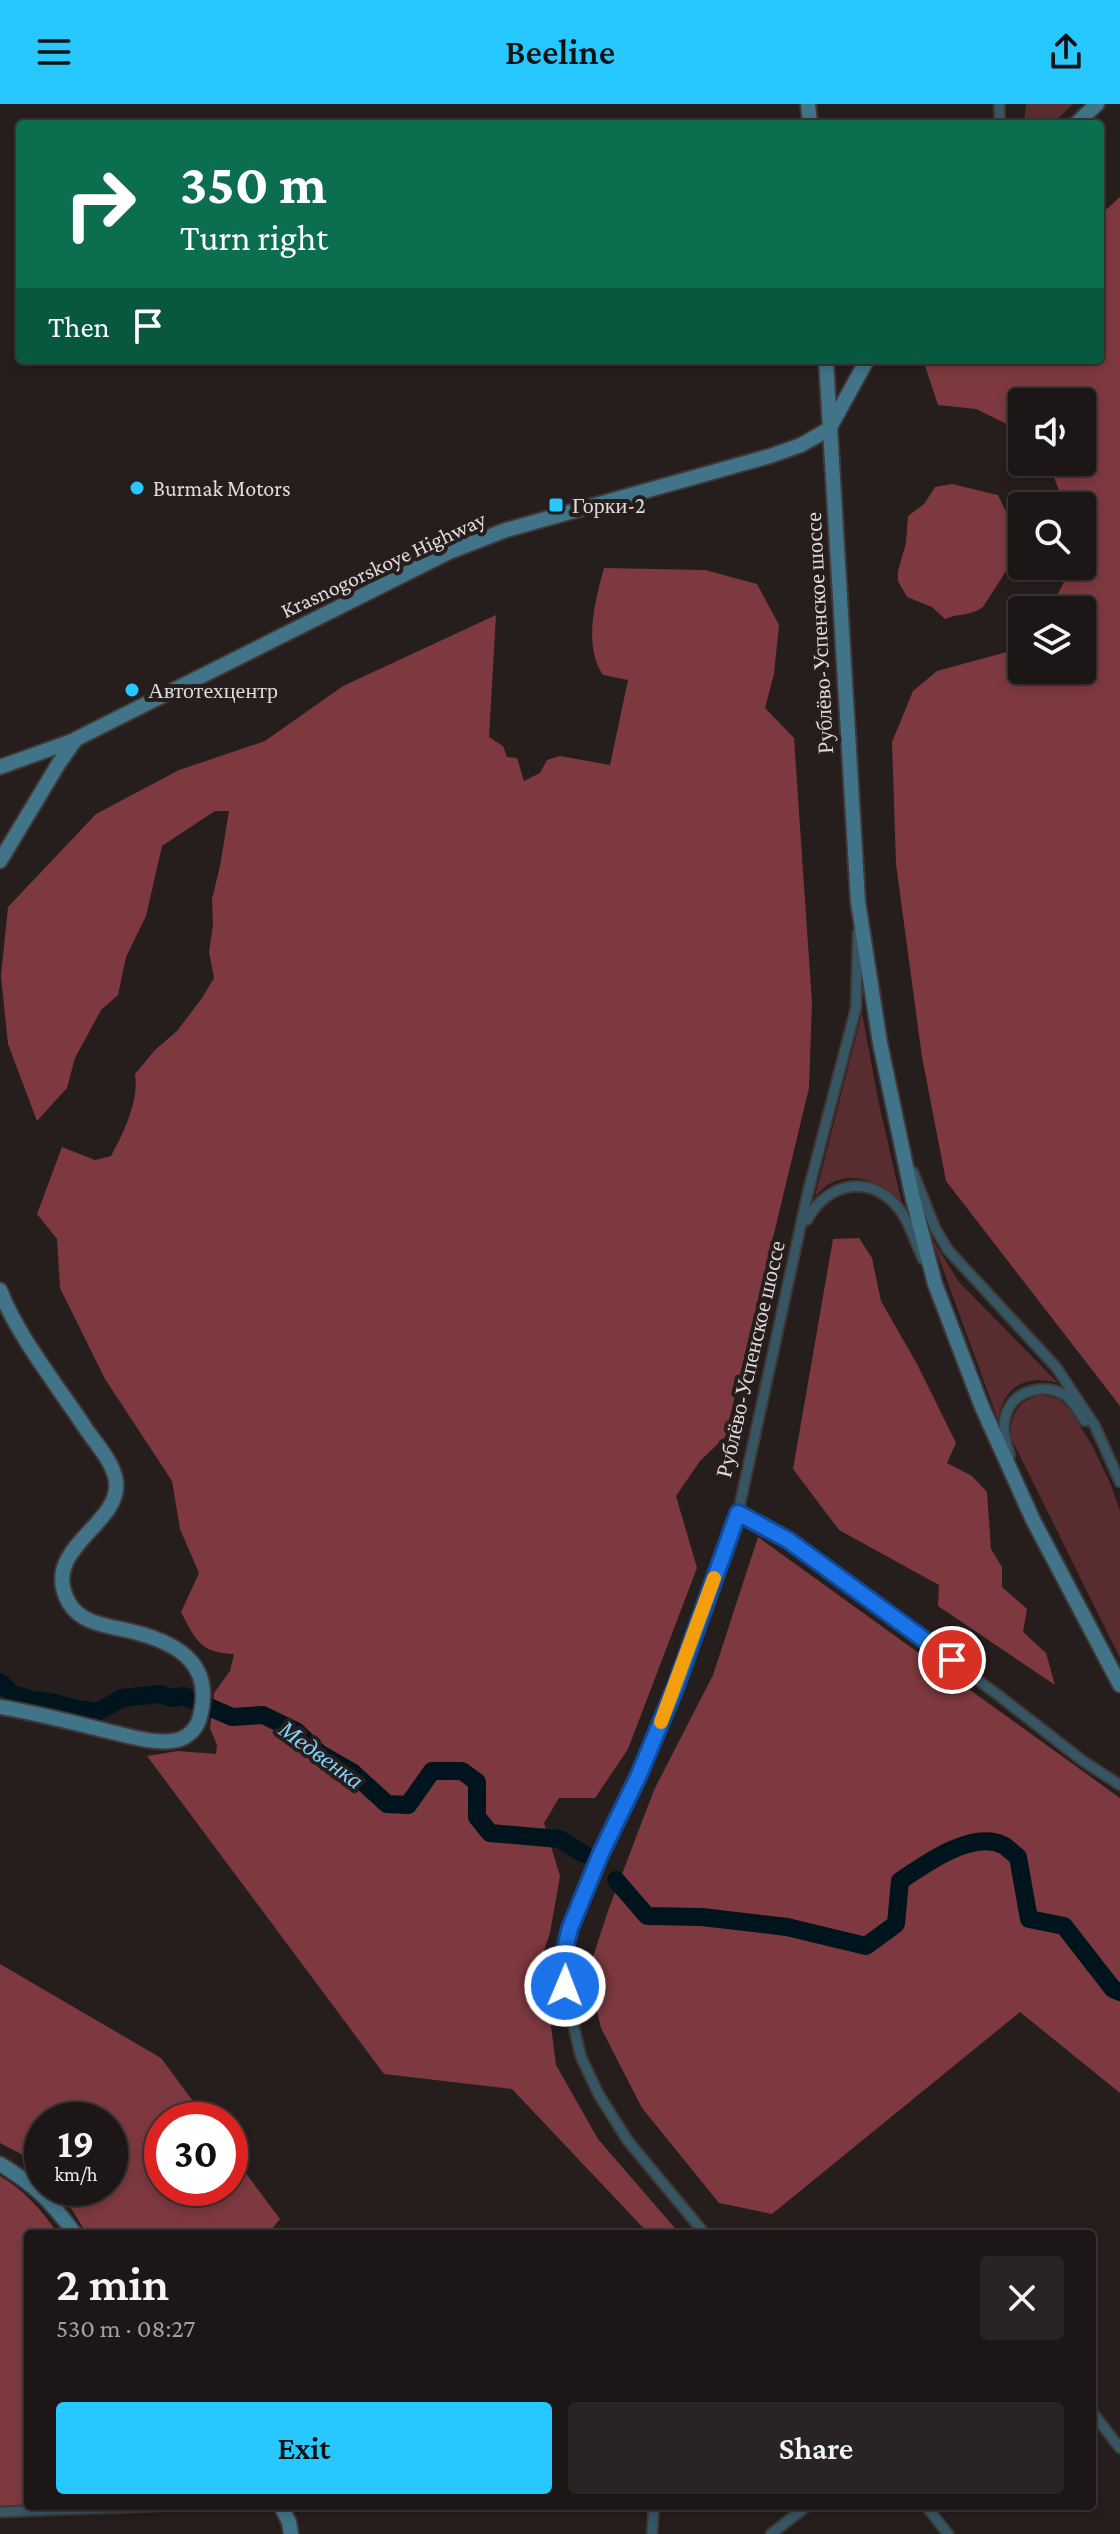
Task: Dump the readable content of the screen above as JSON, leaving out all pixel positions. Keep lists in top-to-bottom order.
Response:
{
  "streets": {
    "main road": ["Krasnogorskoye Highway", "Рублёво-Успенское шоссе"]
  },
  "crossings": [
    ["Krasnogorskoye Highway", "Рублёво-Успенское шоссе"]
  ],
  "water": ["Медвенка"],
  "places": {
    "other": ["Burmak Motors", "Автотехцентр"],
    "transit": ["Горки-2"]
  },
  "page": {
    "header": "Beeline",
    "turn": ["350 m", "Turn right"],
    "then": "Then",
    "speed": "19 km/h",
    "limit": "30",
    "heading": ["2 min", "530 m · 08:27"],
    "buttons": ["Exit", "Share"]
  }
}
